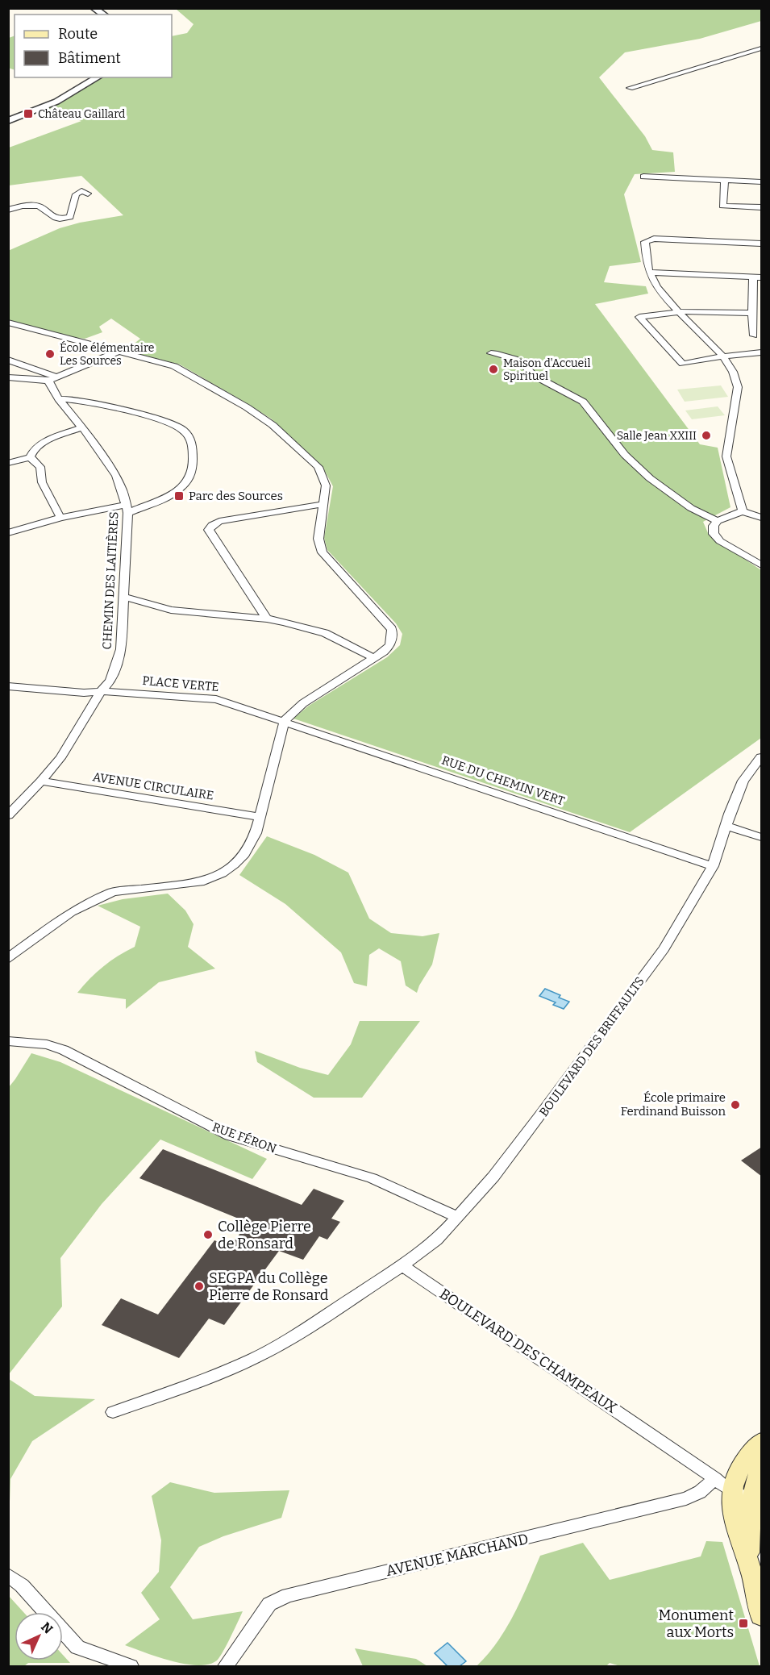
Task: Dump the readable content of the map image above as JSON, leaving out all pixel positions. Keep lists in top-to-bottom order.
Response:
{
  "streets": {
    "street": [
      "CHEMIN DES LAITIÈRES",
      "PLACE VERTE",
      "RUE DU CHEMIN VERT",
      "AVENUE CIRCULAIRE",
      "BOULEVARD DES BRIFFAULTS",
      "RUE FÉRON",
      "BOULEVARD DES CHAMPEAUX",
      "AVENUE MARCHAND"
    ]
  },
  "crossings": [
    ["CHEMIN DES LAITIÈRES", "PLACE VERTE"],
    ["CHEMIN DES LAITIÈRES", "AVENUE CIRCULAIRE"],
    ["PLACE VERTE", "RUE DU CHEMIN VERT"],
    ["RUE DU CHEMIN VERT", "BOULEVARD DES BRIFFAULTS"],
    ["BOULEVARD DES BRIFFAULTS", "RUE FÉRON"],
    ["BOULEVARD DES CHAMPEAUX", "AVENUE MARCHAND"]
  ],
  "places": {
    "transit": ["Château Gaillard", "Parc des Sources", "Monument aux Morts"],
    "other": [
      "École élémentaire Les Sources",
      "Maison d'Accueil Spirituel",
      "Salle Jean XXIII",
      "École primaire Ferdinand Buisson",
      "Collège Pierre de Ronsard",
      "SEGPA du Collège Pierre de Ronsard"
    ]
  },
  "legend": ["Route", "Bâtiment"],
  "north": "top right"
}
